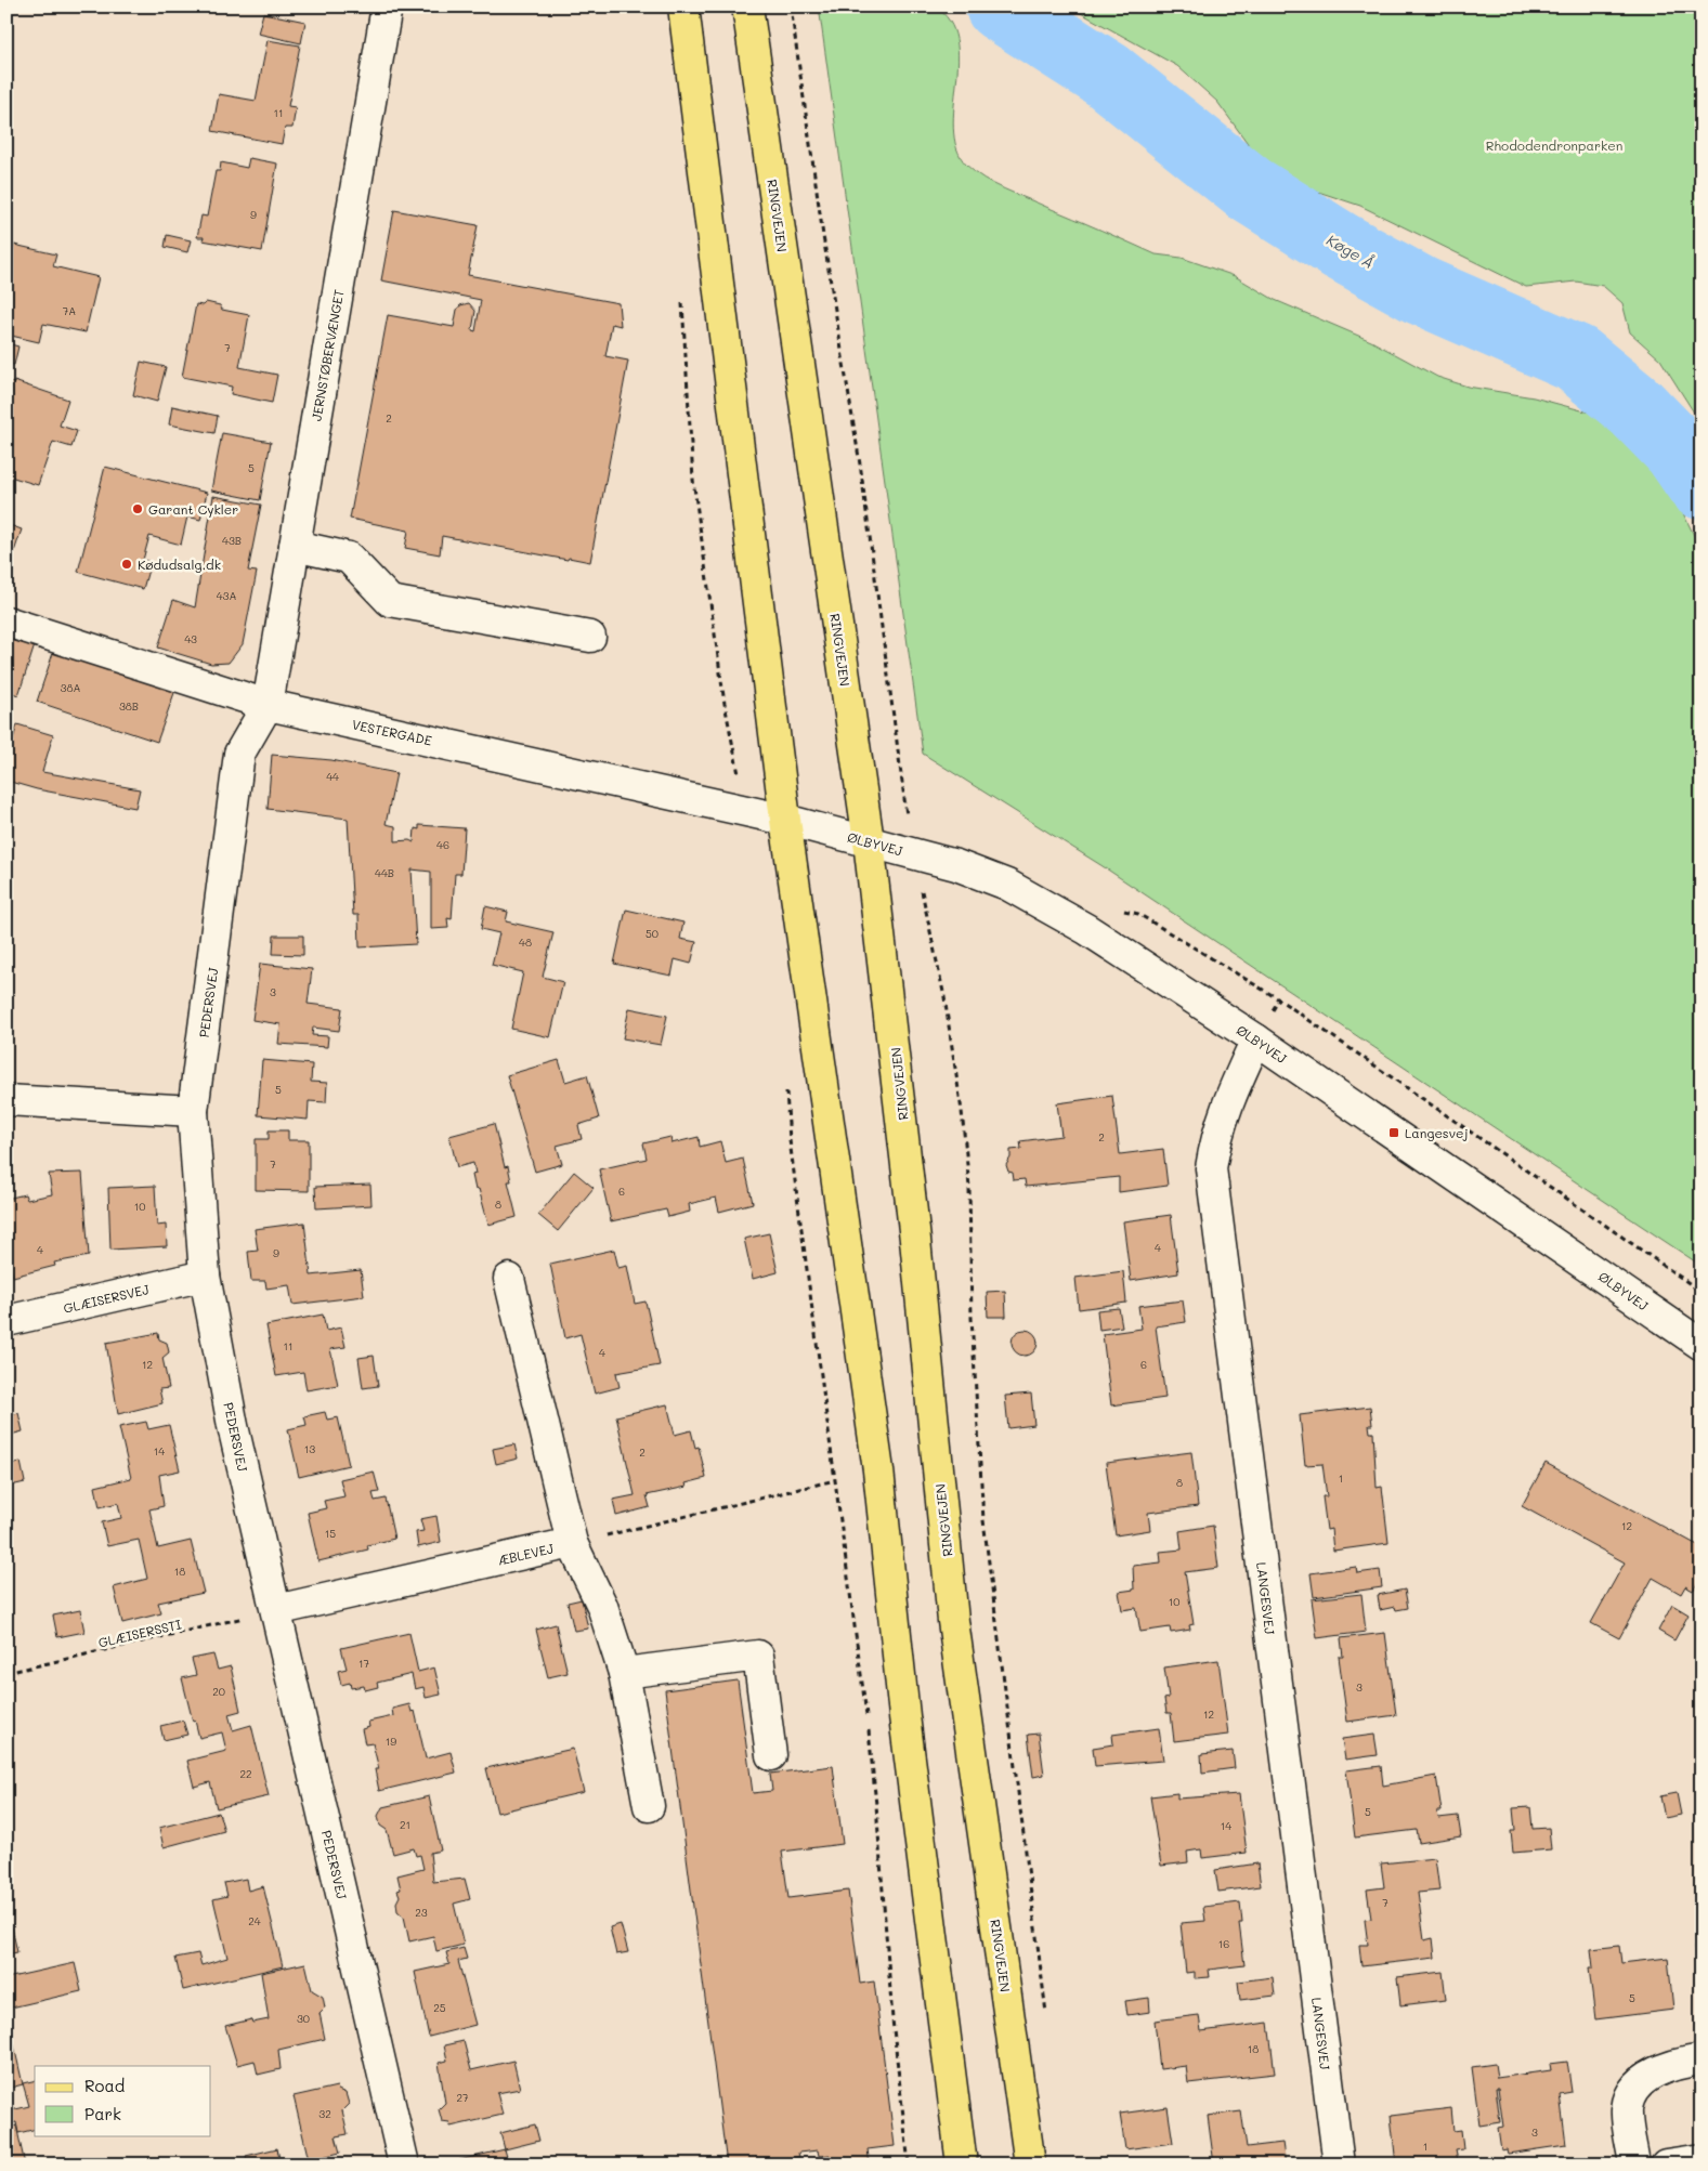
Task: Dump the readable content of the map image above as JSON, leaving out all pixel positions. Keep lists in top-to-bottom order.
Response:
{
  "streets": {
    "main road": ["RINGVEJEN"],
    "street": [
      "JERNSTØBERVÆNGET",
      "VESTERGADE",
      "ØLBYVEJ",
      "PEDERSVEJ",
      "GLÆISERSVEJ",
      "ÆBLEVEJ",
      "LANGESVEJ"
    ],
    "path": ["GLÆISERSSTI"]
  },
  "crossings": [
    ["RINGVEJEN", "ØLBYVEJ"],
    ["JERNSTØBERVÆNGET", "VESTERGADE"],
    ["JERNSTØBERVÆNGET", "PEDERSVEJ"],
    ["VESTERGADE", "ØLBYVEJ"],
    ["VESTERGADE", "PEDERSVEJ"],
    ["ØLBYVEJ", "LANGESVEJ"],
    ["PEDERSVEJ", "GLÆISERSVEJ"],
    ["PEDERSVEJ", "ÆBLEVEJ"],
    ["PEDERSVEJ", "GLÆISERSSTI"],
    ["ÆBLEVEJ", "GLÆISERSSTI"]
  ],
  "water": ["Køge Å"],
  "parks": ["Rhododendronparken"],
  "places": {
    "other": ["Garant Cykler", "Kødudsalg.dk"],
    "transit": ["Langesvej"]
  },
  "house_numbers": [
    "11",
    "9",
    "7A",
    "7",
    "2",
    "5",
    "43B",
    "43A",
    "43",
    "38A",
    "38B",
    "44",
    "46",
    "44B",
    "50",
    "48",
    "3",
    "5",
    "2",
    "7",
    "6",
    "8",
    "10",
    "4",
    "4",
    "9",
    "11",
    "4",
    "12",
    "6",
    "13",
    "14",
    "2",
    "1",
    "8",
    "12",
    "15",
    "18",
    "10",
    "17",
    "3",
    "20",
    "12",
    "19",
    "22",
    "5",
    "21",
    "14",
    "7",
    "23",
    "24",
    "16",
    "5",
    "25",
    "30",
    "18",
    "27",
    "32",
    "3",
    "1"
  ],
  "legend": ["Road", "Park"]
}
